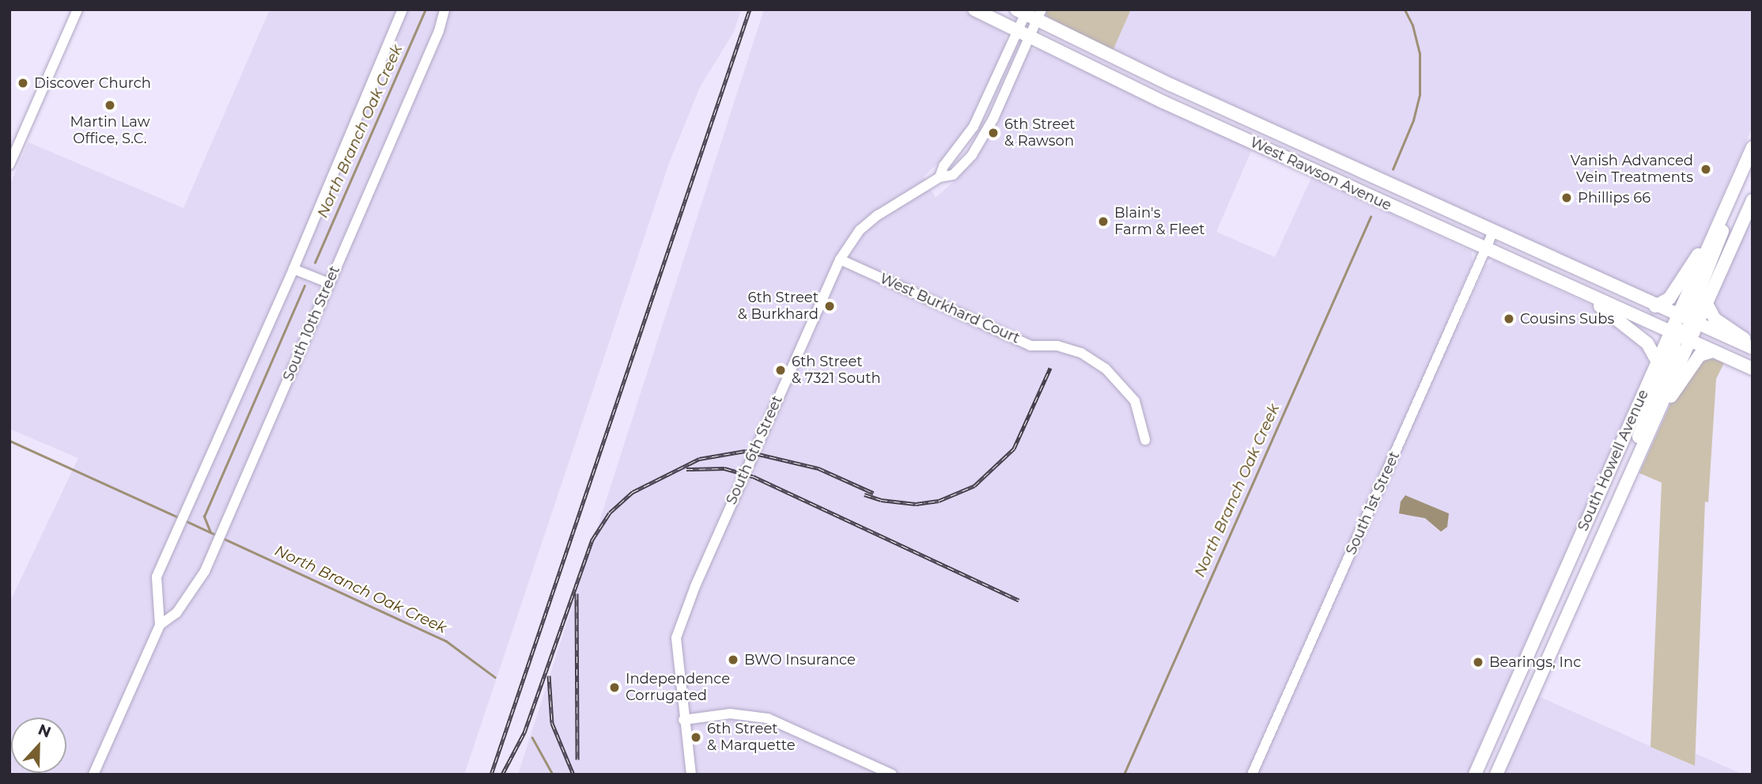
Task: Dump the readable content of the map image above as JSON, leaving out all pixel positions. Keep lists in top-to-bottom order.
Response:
{
  "streets": {
    "main road": ["West Rawson Avenue", "South Howell Avenue"],
    "street": [
      "West Burkhard Court",
      "South 10th Street",
      "South 6th Street",
      "South 1st Street"
    ]
  },
  "crossings": [
    ["West Rawson Avenue", "South 6th Street"],
    ["West Rawson Avenue", "South Howell Avenue"],
    ["West Rawson Avenue", "South 1st Street"],
    ["West Burkhard Court", "South 6th Street"]
  ],
  "water": ["North Branch Oak Creek"],
  "places": [
    "Discover Church",
    "Martin Law Office, S.C.",
    "6th Street & Rawson",
    "Vanish Advanced Vein Treatments",
    "Phillips 66",
    "Blain's Farm & Fleet",
    "6th Street & Burkhard",
    "Cousins Subs",
    "6th Street & 7321 South",
    "BWO Insurance",
    "Bearings, Inc",
    "Independence Corrugated",
    "6th Street & Marquette"
  ],
  "north": "top"
}
